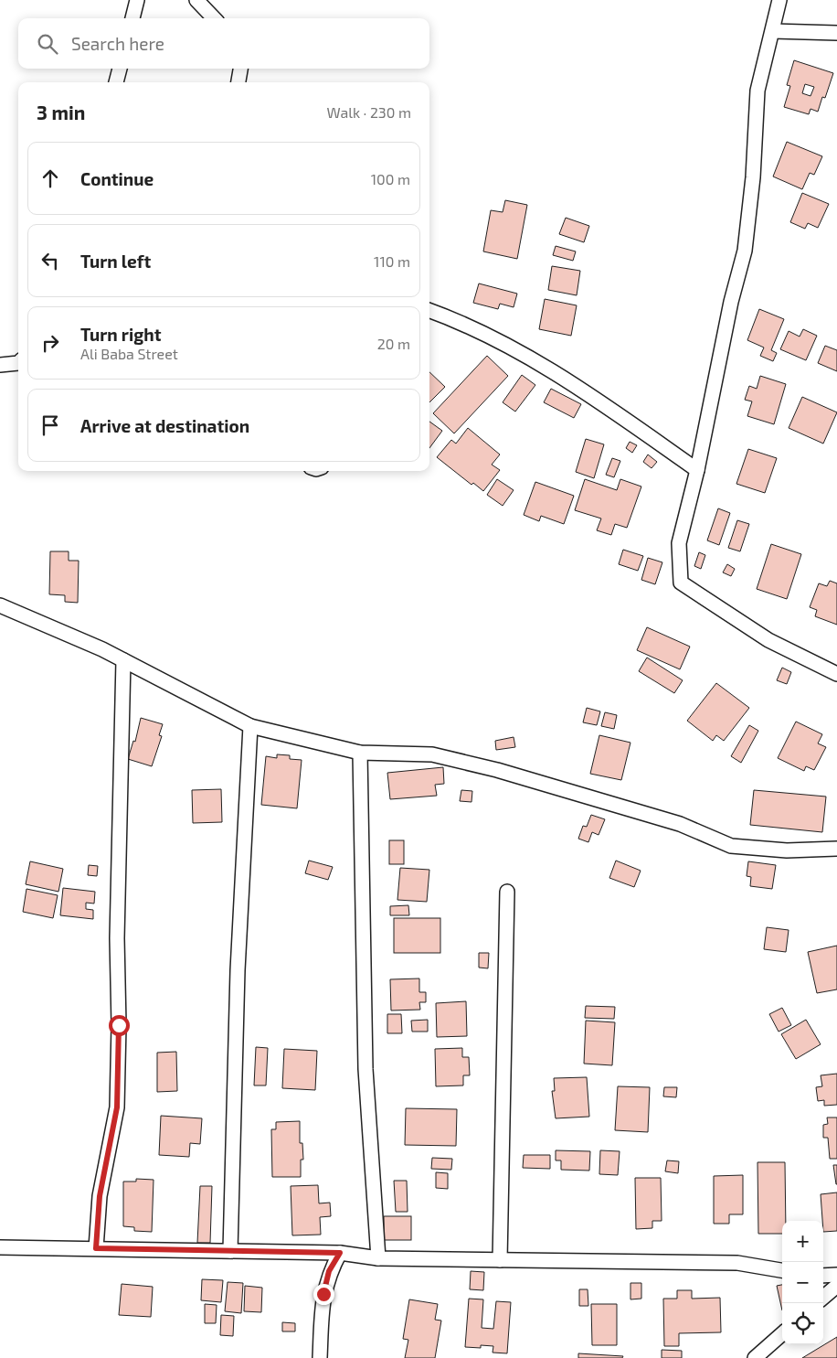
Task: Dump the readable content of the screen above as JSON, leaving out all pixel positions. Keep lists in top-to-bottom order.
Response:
{
  "page": {
    "search": "Search here",
    "heading": ["3 min", "Walk · 230 m"],
    "list": [
      ["Continue", "100 m"],
      ["Turn left", "110 m"],
      ["Turn right", "Ali Baba Street", "20 m"],
      "Arrive at destination"
    ],
    "map_buttons": ["+", "−"]
  }
}
